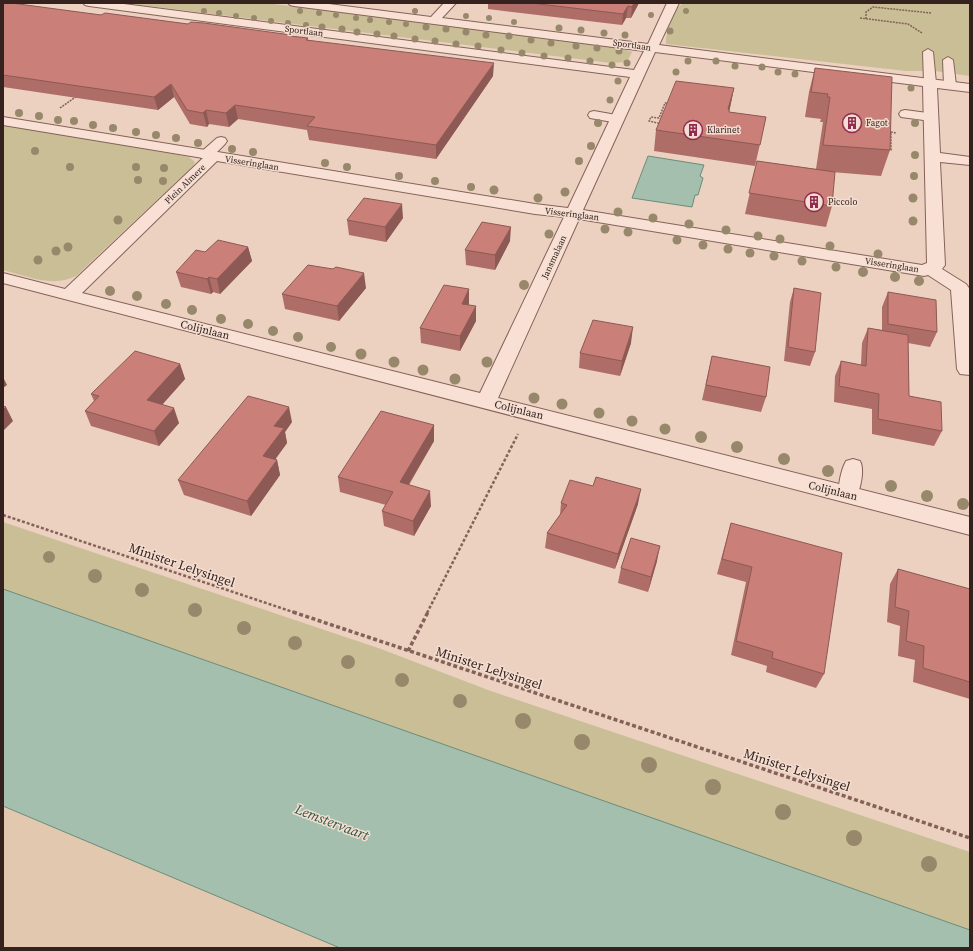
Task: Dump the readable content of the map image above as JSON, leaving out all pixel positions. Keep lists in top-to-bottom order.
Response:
{
  "streets": {
    "street": [
      "Sportlaan",
      "Visseringlaan",
      "Plein Almere",
      "Jansmalaan",
      "Colijnlaan"
    ],
    "path": ["Minister Lelysingel"]
  },
  "crossings": [
    ["Sportlaan", "Visseringlaan"],
    ["Sportlaan", "Jansmalaan"],
    ["Visseringlaan", "Plein Almere"],
    ["Visseringlaan", "Jansmalaan"],
    ["Plein Almere", "Colijnlaan"],
    ["Jansmalaan", "Colijnlaan"]
  ],
  "water": ["Lemstervaart"],
  "places": {
    "building": ["Fagot", "Klarinet", "Piccolo"]
  }
}
